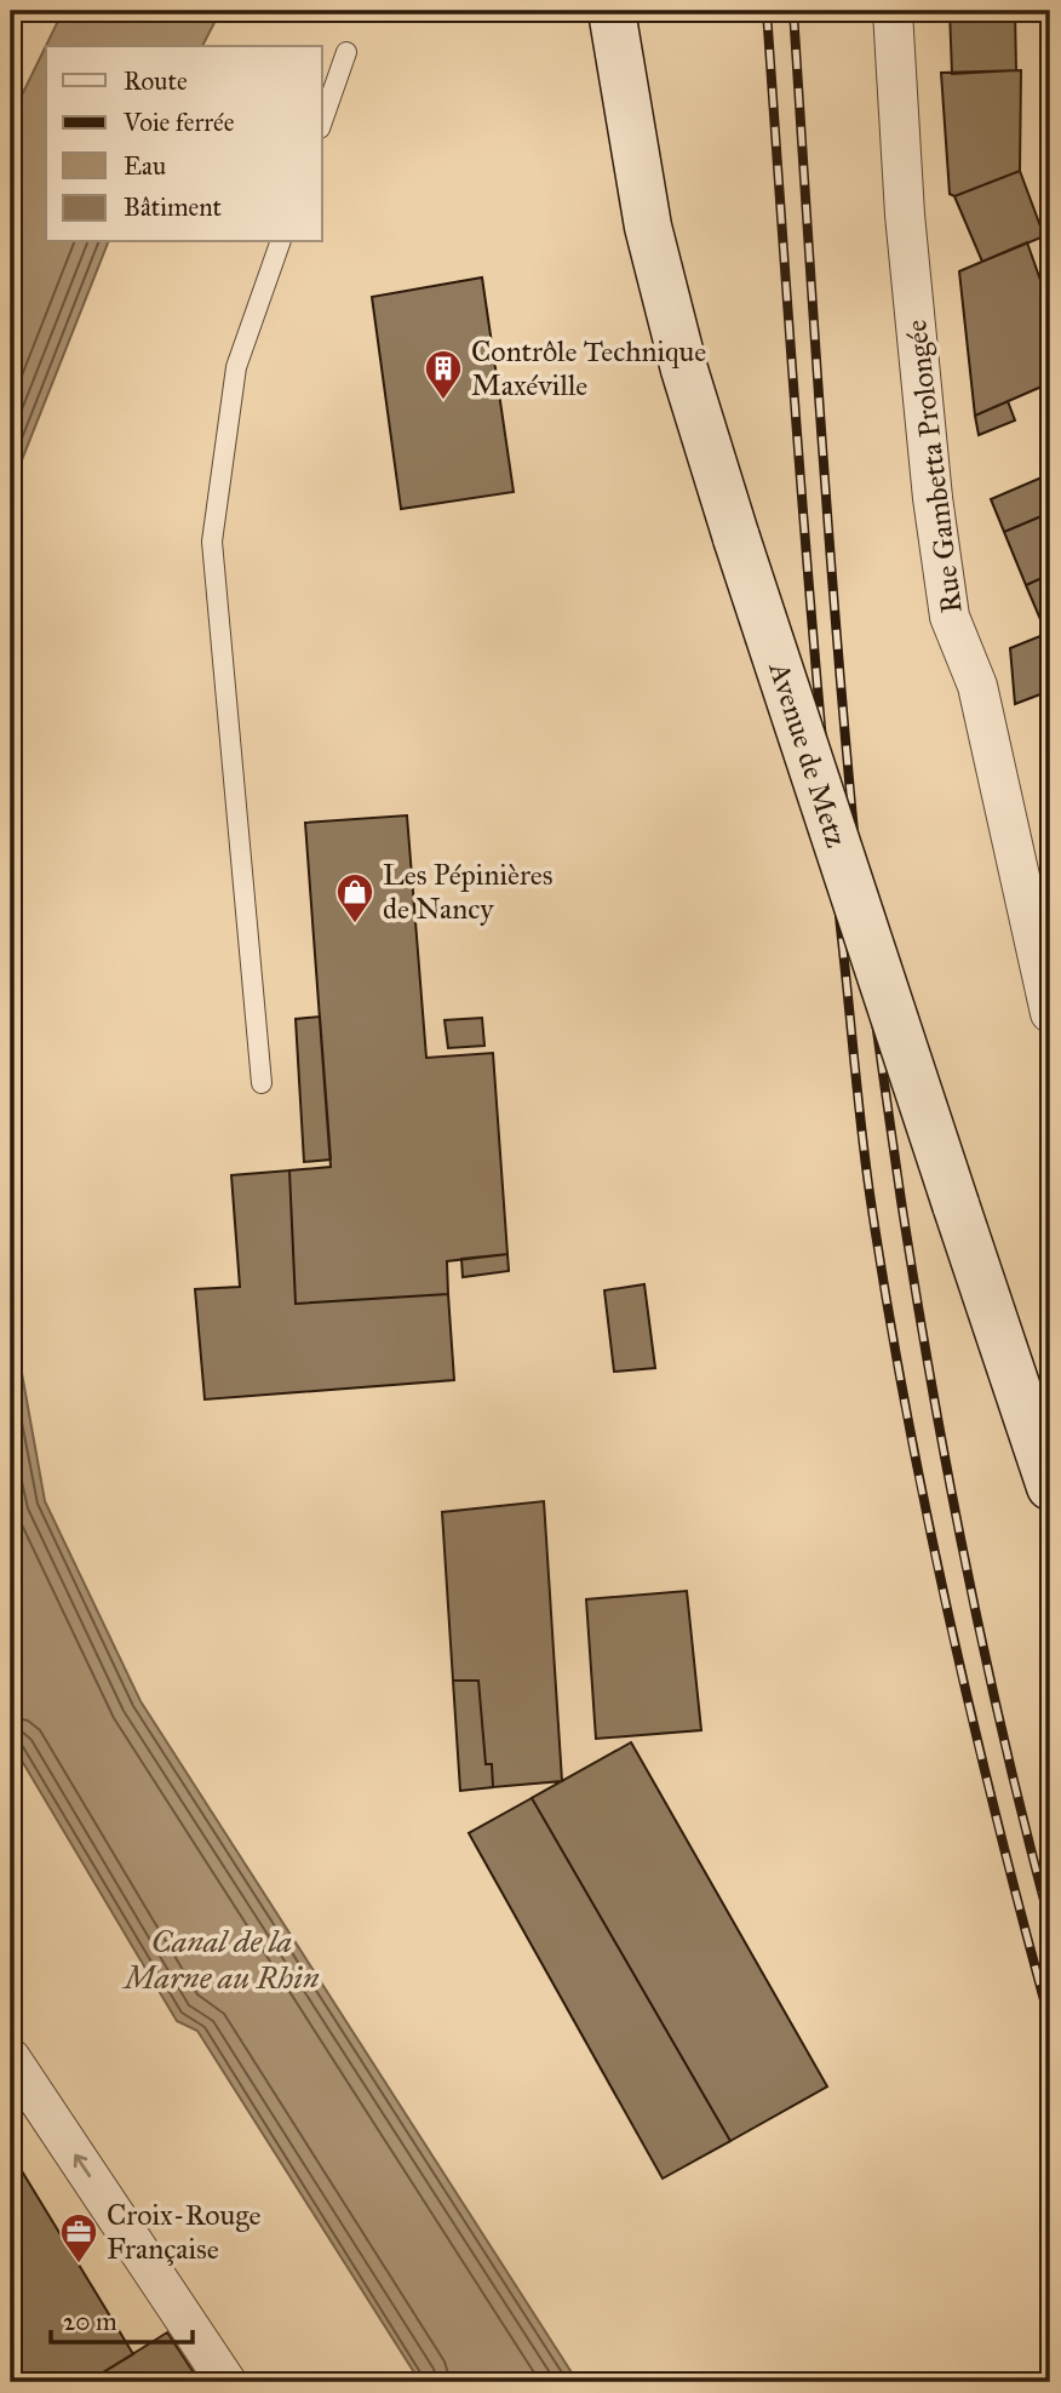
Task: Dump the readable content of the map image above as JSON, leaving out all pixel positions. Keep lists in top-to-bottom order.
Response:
{
  "streets": {
    "main road": ["Avenue de Metz"],
    "street": ["Rue Gambetta Prolongée"]
  },
  "water": ["Canal de la Marne au Rhin"],
  "places": {
    "building": ["Contrôle Technique Maxéville"],
    "shop": ["Les Pépinières de Nancy"],
    "office": ["Croix-Rouge Française"]
  },
  "legend": [
    "Route",
    "Voie ferrée",
    "Eau",
    "Bâtiment"
  ],
  "scale_bar": "20 m"
}
